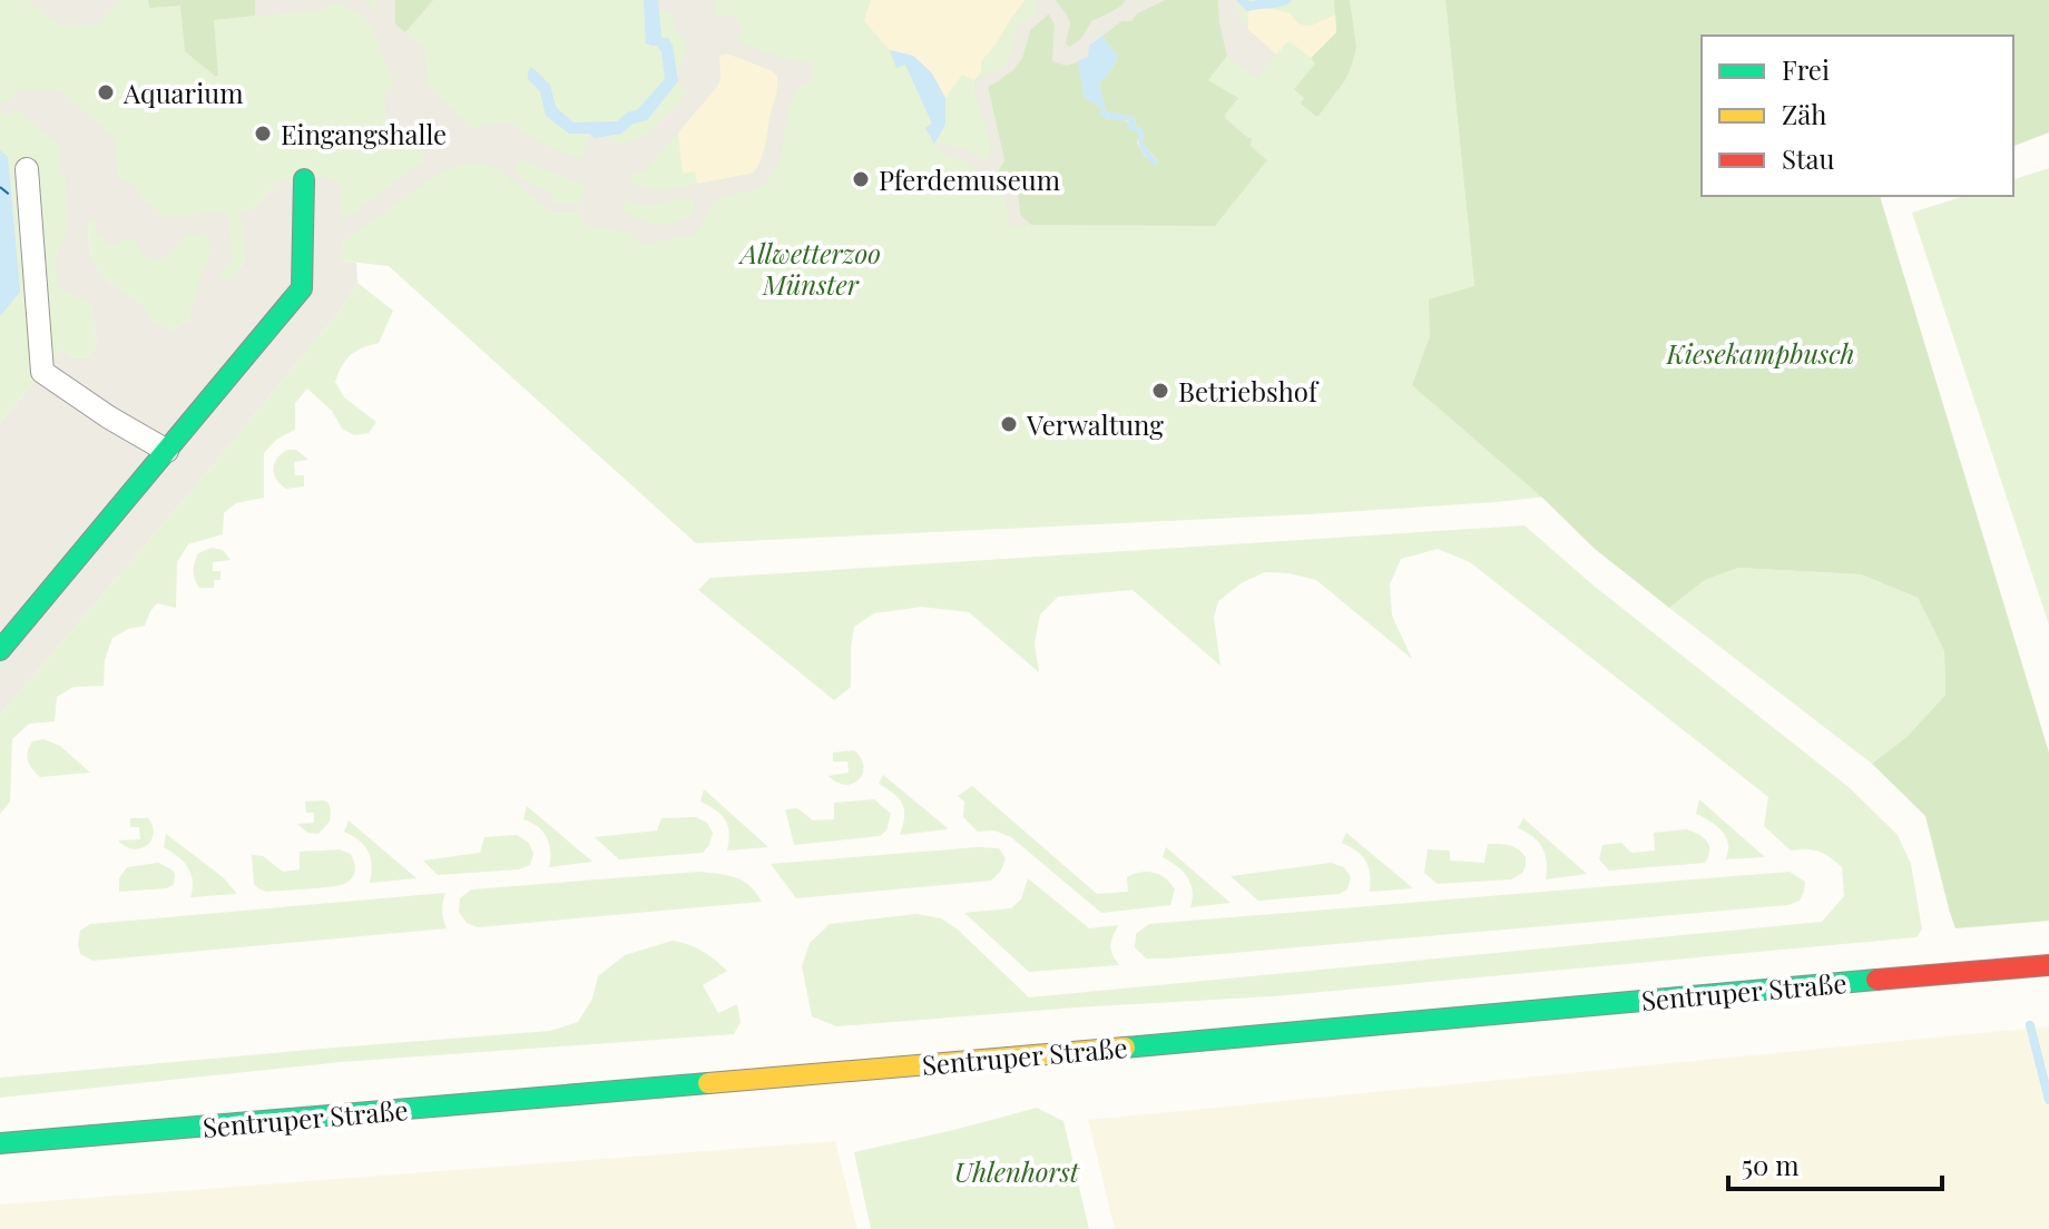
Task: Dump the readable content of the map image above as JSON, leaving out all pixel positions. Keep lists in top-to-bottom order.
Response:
{
  "streets": {
    "street": ["Sentruper Straße"]
  },
  "parks": ["Allwetterzoo Münster", "Kiesekampbusch", "Uhlenhorst"],
  "places": [
    "Aquarium",
    "Eingangshalle",
    "Pferdemuseum",
    "Betriebshof",
    "Verwaltung"
  ],
  "legend": ["Frei", "Zäh", "Stau"],
  "scale_bar": "50 m"
}
